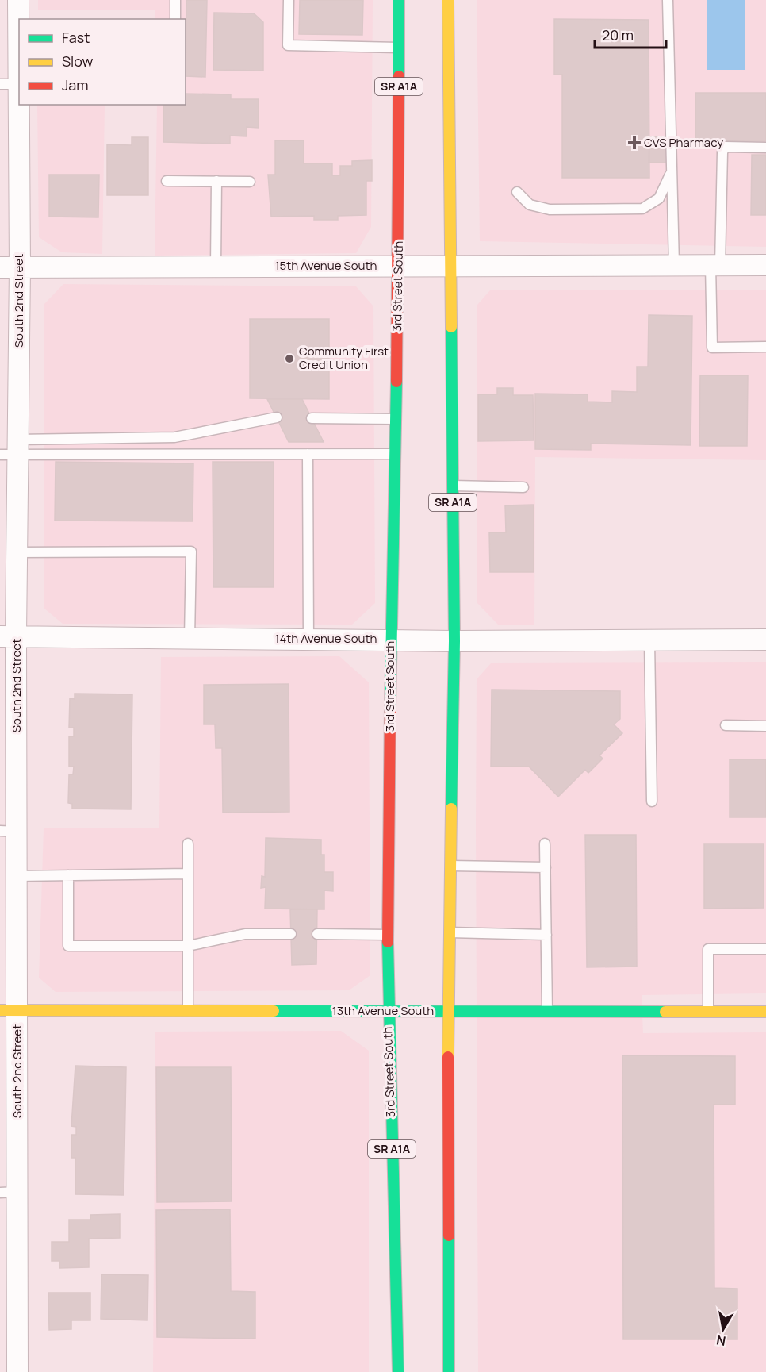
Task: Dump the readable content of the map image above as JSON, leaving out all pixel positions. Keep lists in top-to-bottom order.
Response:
{
  "streets": {
    "main road": ["SR A1A", "3rd Street South", "13th Avenue South"],
    "street": ["15th Avenue South", "South 2nd Street", "14th Avenue South"]
  },
  "crossings": [
    ["SR A1A", "15th Avenue South"],
    ["SR A1A", "14th Avenue South"],
    ["SR A1A", "13th Avenue South"],
    ["15th Avenue South", "3rd Street South"],
    ["15th Avenue South", "South 2nd Street"],
    ["3rd Street South", "14th Avenue South"],
    ["3rd Street South", "13th Avenue South"],
    ["South 2nd Street", "14th Avenue South"],
    ["South 2nd Street", "13th Avenue South"]
  ],
  "places": {
    "health": ["CVS Pharmacy"],
    "other": ["Community First Credit Union"]
  },
  "legend": ["Fast", "Slow", "Jam"],
  "scale_bar": "20 m",
  "north": "bottom"
}
